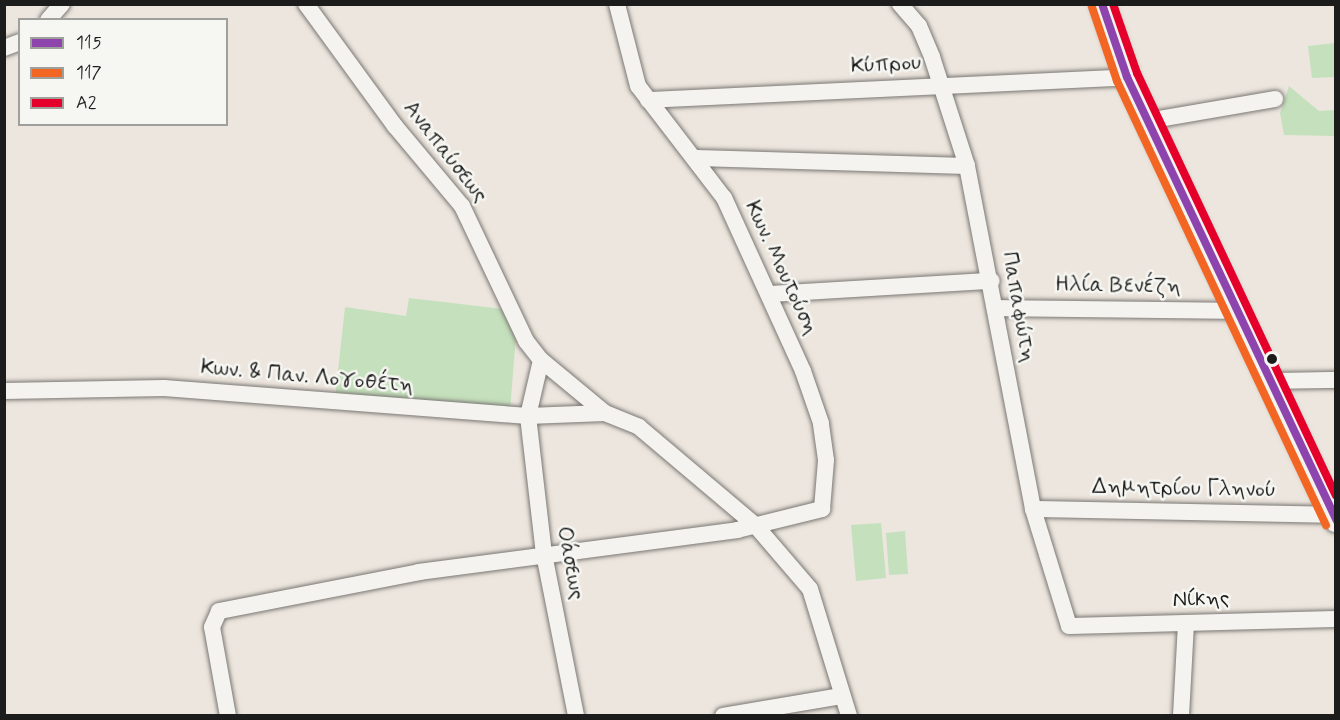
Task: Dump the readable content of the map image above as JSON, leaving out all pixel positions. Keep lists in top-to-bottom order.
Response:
{
  "streets": {
    "street": [
      "Κύπρου",
      "Αναπαύσεως",
      "Κων. Μουτούση",
      "Ηλία Βενέζη",
      "Παπαφώτη",
      "Κων. & Παν. Λογοθέτη",
      "Δημητρίου Γληνού",
      "Οάσεως",
      "Νίκης"
    ]
  },
  "crossings": [
    ["Κύπρου", "Κων. Μουτούση"],
    ["Κύπρου", "Παπαφώτη"],
    ["Αναπαύσεως", "Κων. & Παν. Λογοθέτη"],
    ["Αναπαύσεως", "Οάσεως"],
    ["Κων. Μουτούση", "Οάσεως"],
    ["Ηλία Βενέζη", "Παπαφώτη"],
    ["Παπαφώτη", "Δημητρίου Γληνού"],
    ["Παπαφώτη", "Νίκης"],
    ["Κων. & Παν. Λογοθέτη", "Οάσεως"]
  ],
  "lines": ["transit line 115", "transit line Α2", "transit line 117"],
  "legend": ["115", "117", "Α2"]
}
